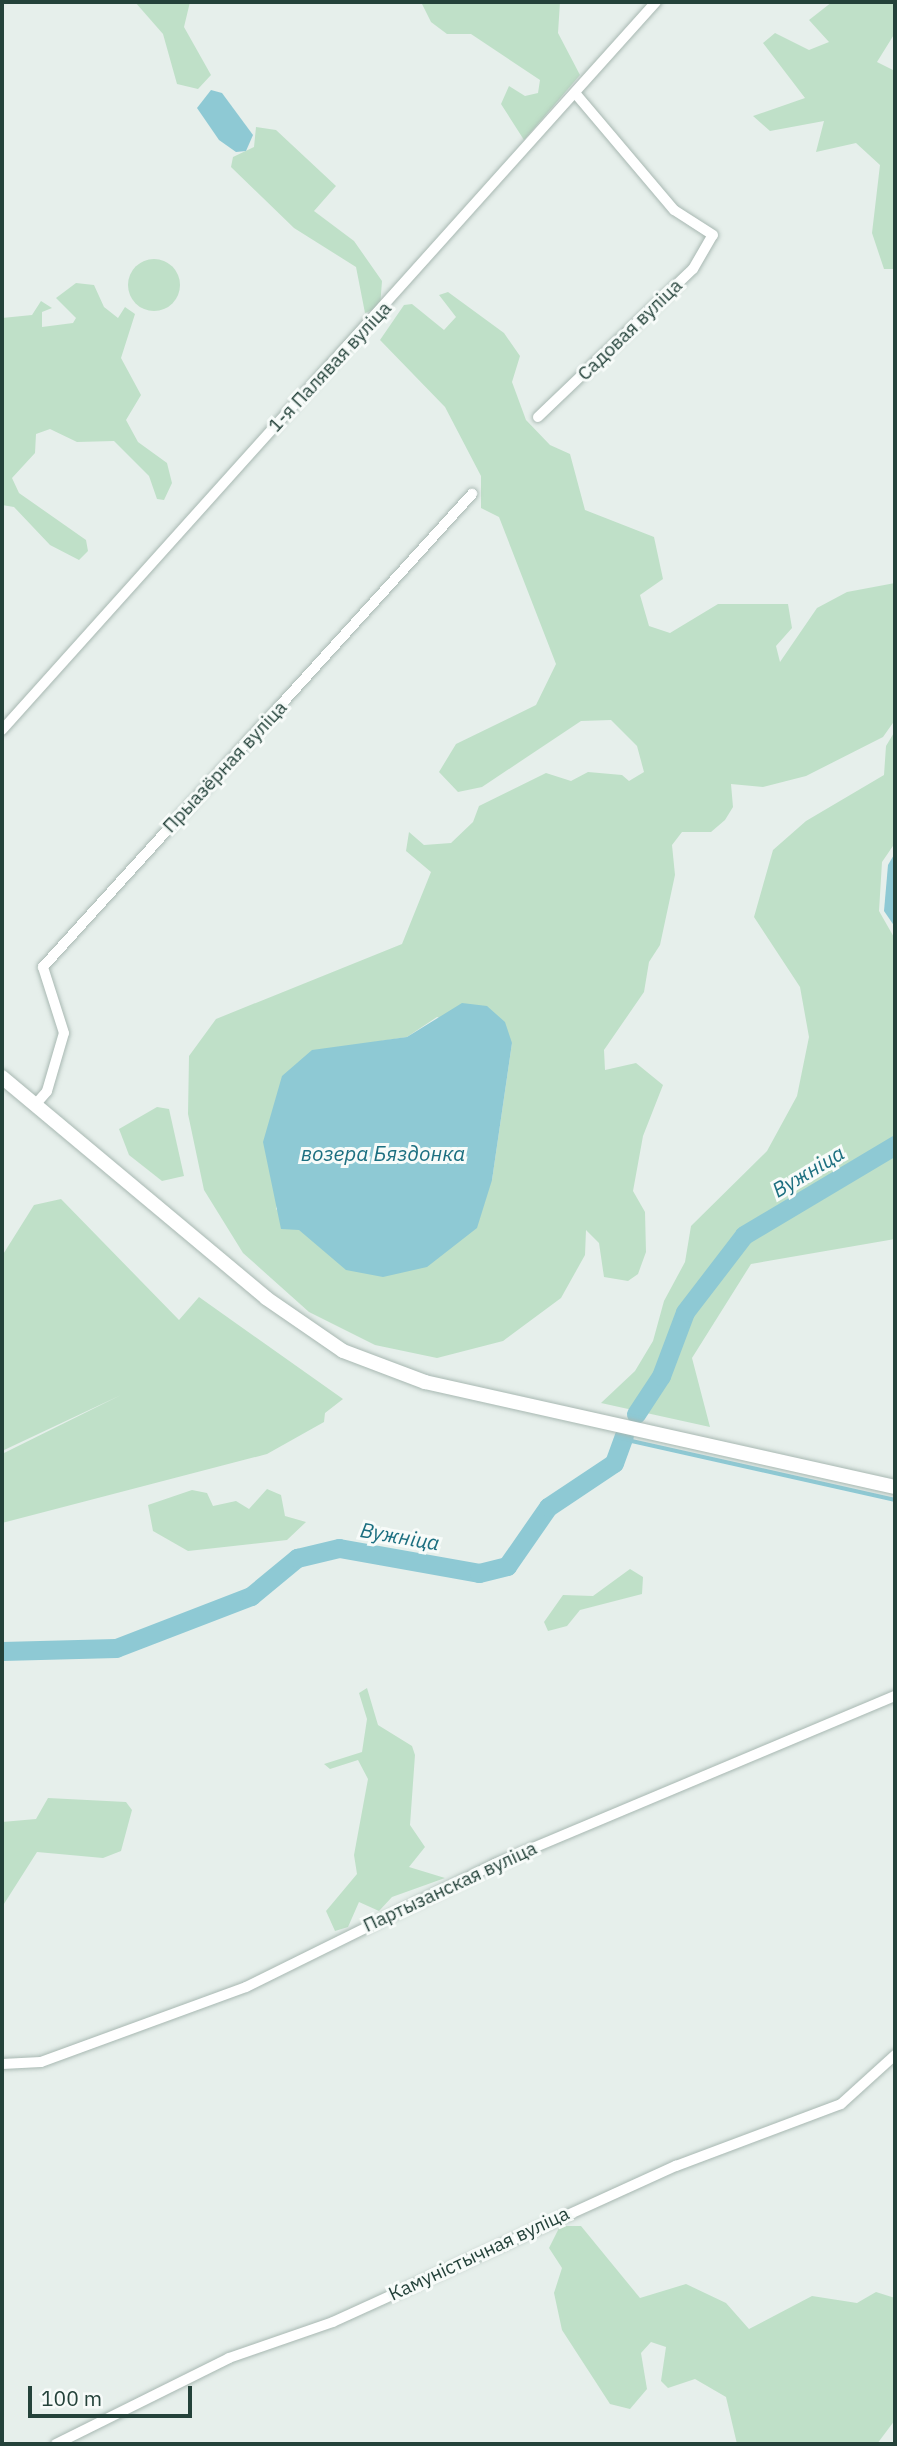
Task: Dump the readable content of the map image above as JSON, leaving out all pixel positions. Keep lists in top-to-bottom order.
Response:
{
  "streets": {
    "street": [
      "Садовая вуліца",
      "1-я Палявая вуліца",
      "Прыазёрная вуліца",
      "Партызанская вуліца",
      "Камуністычная вуліца"
    ]
  },
  "crossings": [
    ["Садовая вуліца", "1-я Палявая вуліца"]
  ],
  "water": ["возера Бяздонка", "Вужніца"],
  "scale_bar": "100 m"
}
